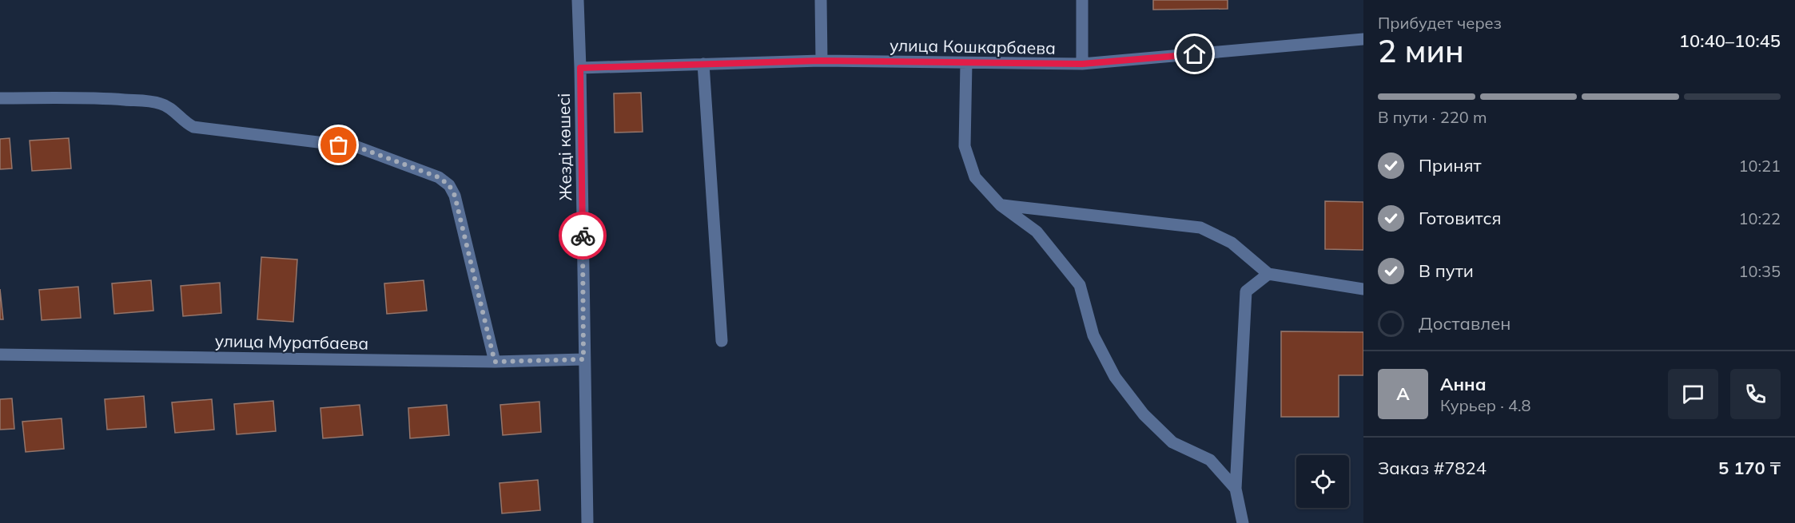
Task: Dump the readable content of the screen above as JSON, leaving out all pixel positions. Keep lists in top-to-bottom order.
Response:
{
  "streets": {
    "street": ["улица Кошкарбаева", "Жезді көшесі", "улица Муратбаева"]
  },
  "crossings": [
    ["улица Кошкарбаева", "Жезді көшесі"],
    ["Жезді көшесі", "улица Муратбаева"]
  ],
  "page": {
    "heading": ["2 мин", "Прибудет через", "10:40–10:45"],
    "panel": [
      "Анна",
      "Курьер · 4.8",
      "Заказ #7824",
      "5 170 ₸"
    ],
    "bar": "В пути · 220 m",
    "list": [
      ["Принят", "10:21"],
      ["Готовится", "10:22"],
      ["В пути", "10:35"],
      "Доставлен"
    ],
    "round": "А"
  }
}
